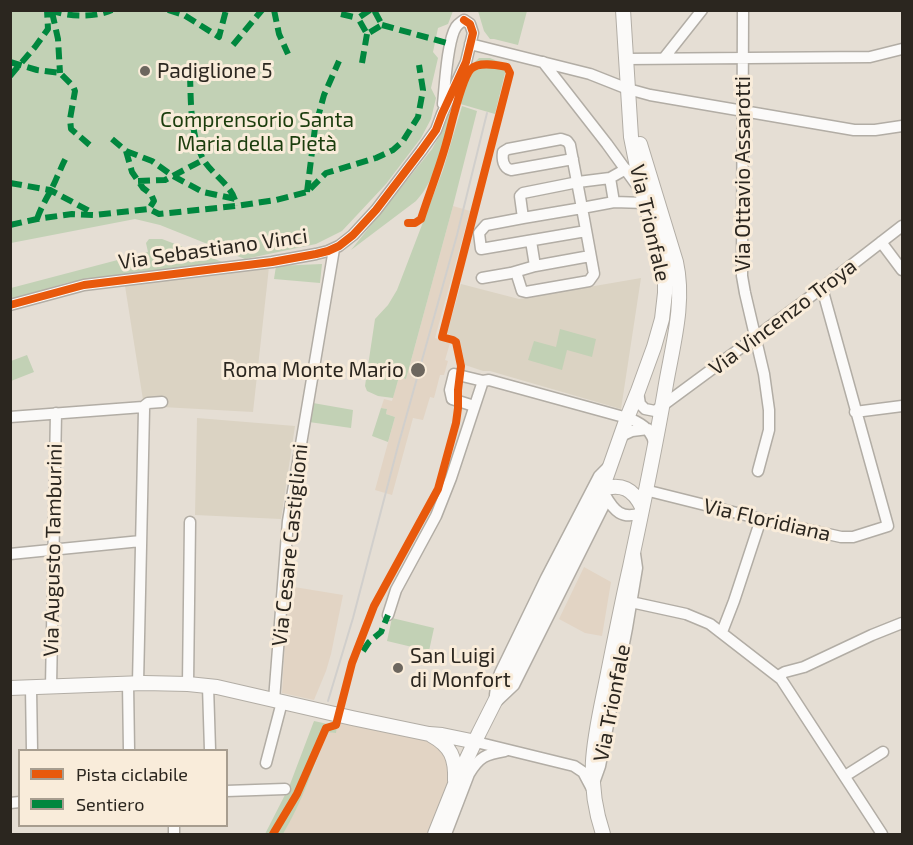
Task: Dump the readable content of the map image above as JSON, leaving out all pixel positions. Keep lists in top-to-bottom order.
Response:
{
  "streets": {
    "main road": ["Via Trionfale"],
    "street": [
      "Via Ottavio Assarotti",
      "Via Sebastiano Vinci",
      "Via Vincenzo Troya",
      "Via Floridiana",
      "Via Cesare Castiglioni",
      "Via Augusto Tamburini"
    ]
  },
  "crossings": [
    ["Via Ottavio Assarotti", "Via Vincenzo Troya"],
    ["Via Trionfale", "Via Vincenzo Troya"],
    ["Via Trionfale", "Via Floridiana"],
    ["Via Sebastiano Vinci", "Via Cesare Castiglioni"]
  ],
  "parks": ["Comprensorio Santa Maria della Pietà"],
  "places": ["Padiglione 5", "Roma Monte Mario", "San Luigi di Monfort"],
  "legend": ["Pista ciclabile", "Sentiero"]
}
